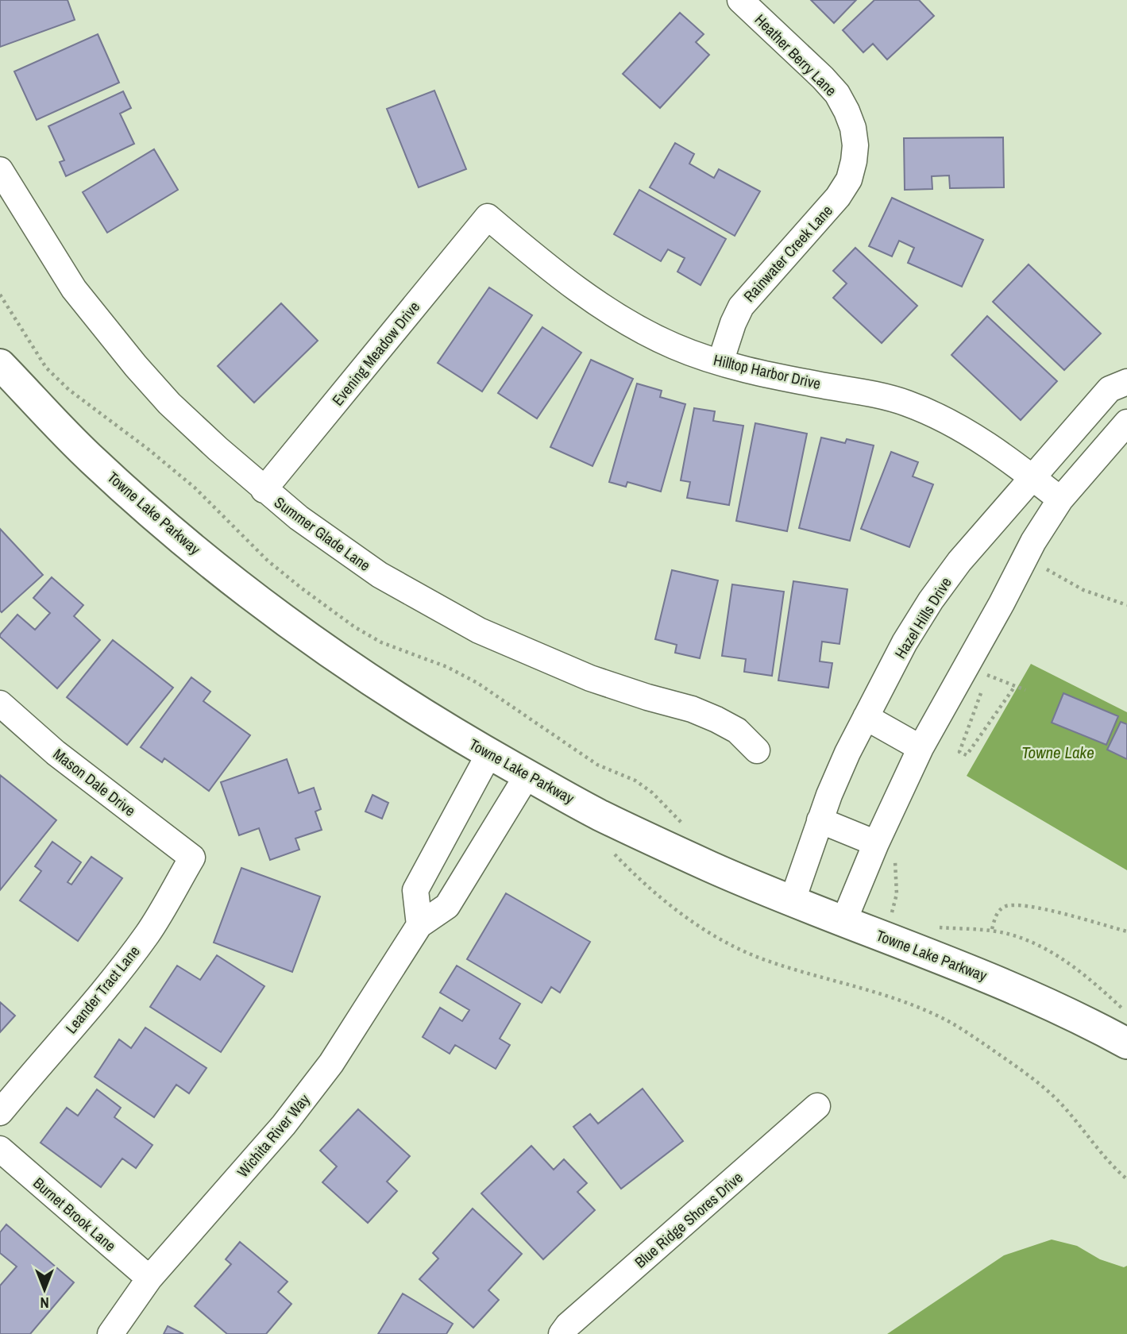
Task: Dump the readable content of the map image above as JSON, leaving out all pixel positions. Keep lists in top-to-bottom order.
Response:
{
  "streets": {
    "street": [
      "Heather Berry Lane",
      "Rainwater Creek Lane",
      "Evening Meadow Drive",
      "Hilltop Harbor Drive",
      "Towne Lake Parkway",
      "Summer Glade Lane",
      "Hazel Hills Drive",
      "Mason Dale Drive",
      "Leander Tract Lane",
      "Wichita River Way",
      "Burnet Brook Lane",
      "Blue Ridge Shores Drive"
    ]
  },
  "crossings": [
    ["Heather Berry Lane", "Rainwater Creek Lane"],
    ["Rainwater Creek Lane", "Hilltop Harbor Drive"],
    ["Evening Meadow Drive", "Hilltop Harbor Drive"],
    ["Evening Meadow Drive", "Summer Glade Lane"],
    ["Hilltop Harbor Drive", "Hazel Hills Drive"],
    ["Towne Lake Parkway", "Hazel Hills Drive"],
    ["Towne Lake Parkway", "Wichita River Way"],
    ["Mason Dale Drive", "Leander Tract Lane"],
    ["Wichita River Way", "Burnet Brook Lane"]
  ],
  "water": ["Towne Lake"],
  "north": "bottom"
}
